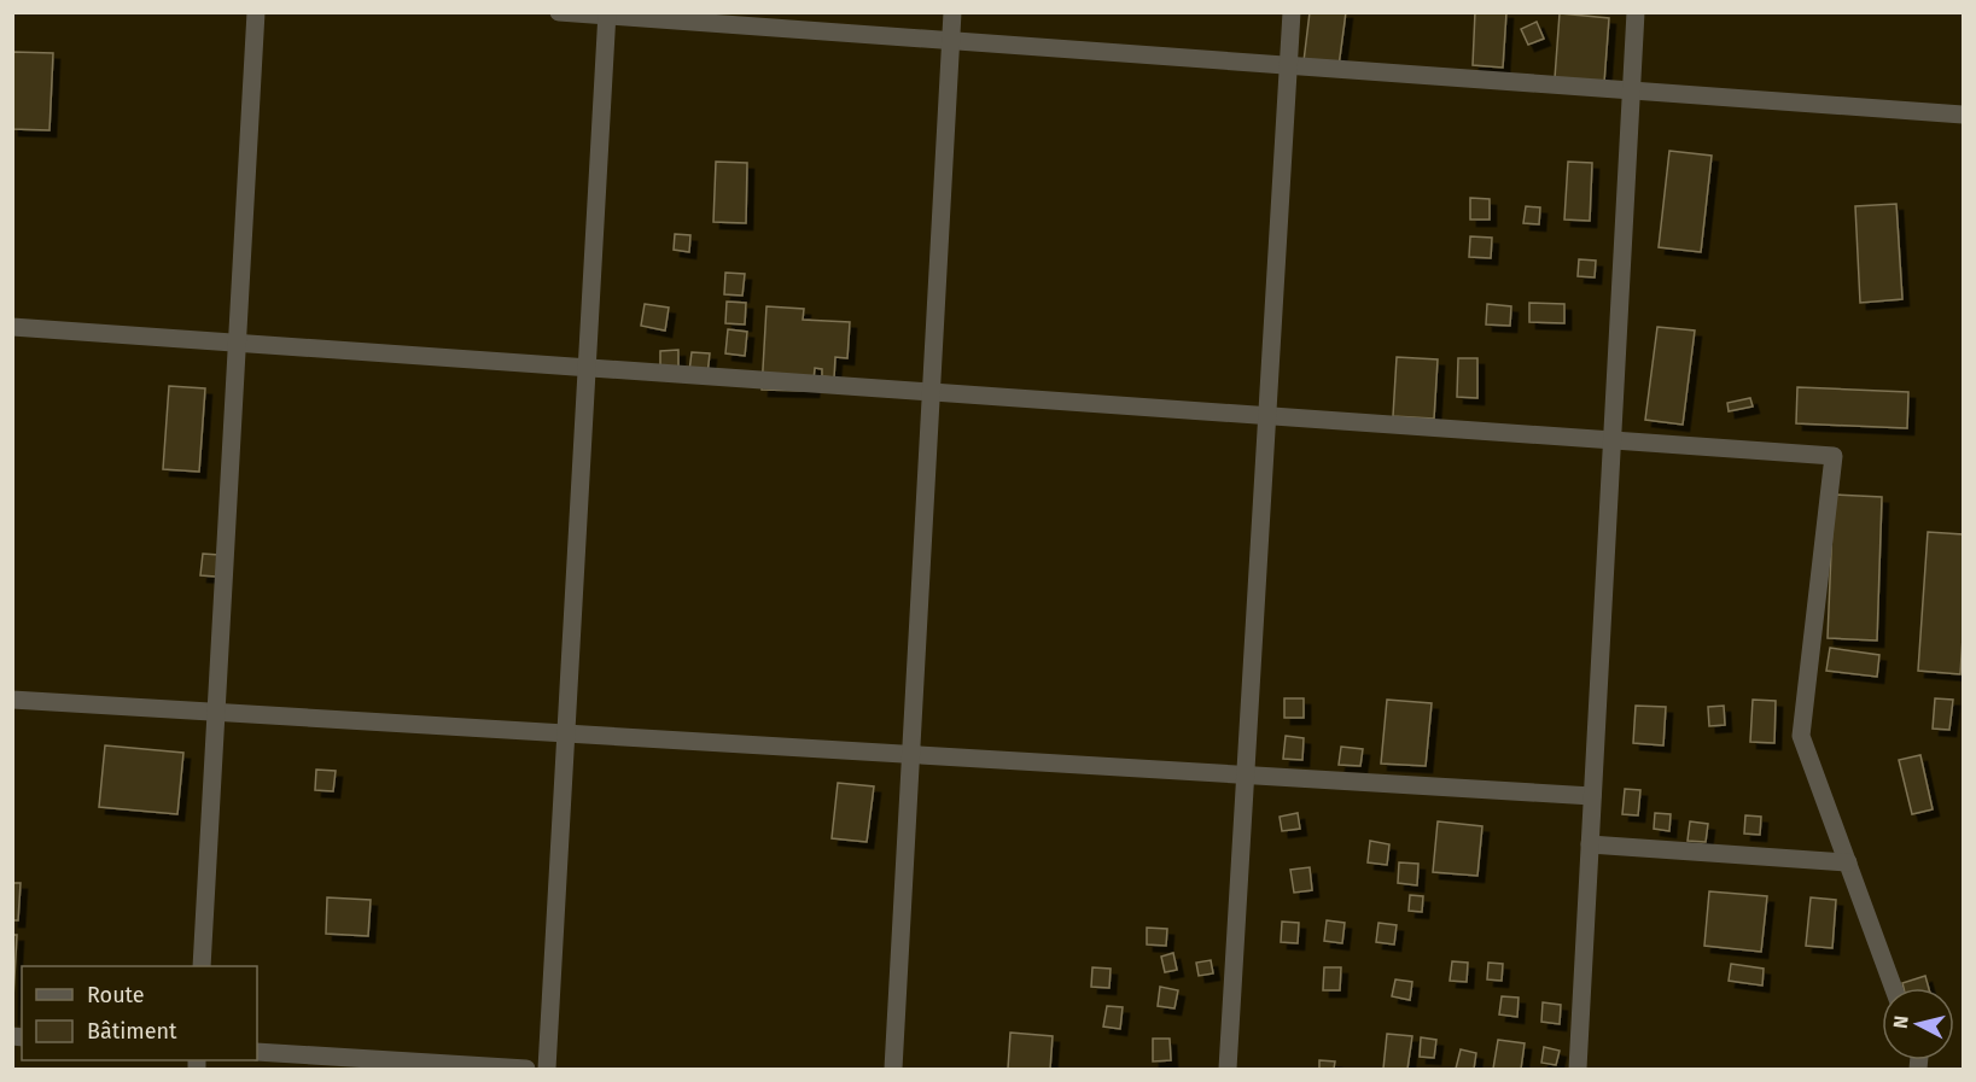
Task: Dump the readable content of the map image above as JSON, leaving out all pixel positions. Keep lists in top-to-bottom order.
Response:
{
  "legend": ["Route", "Bâtiment"],
  "north": "left"
}
